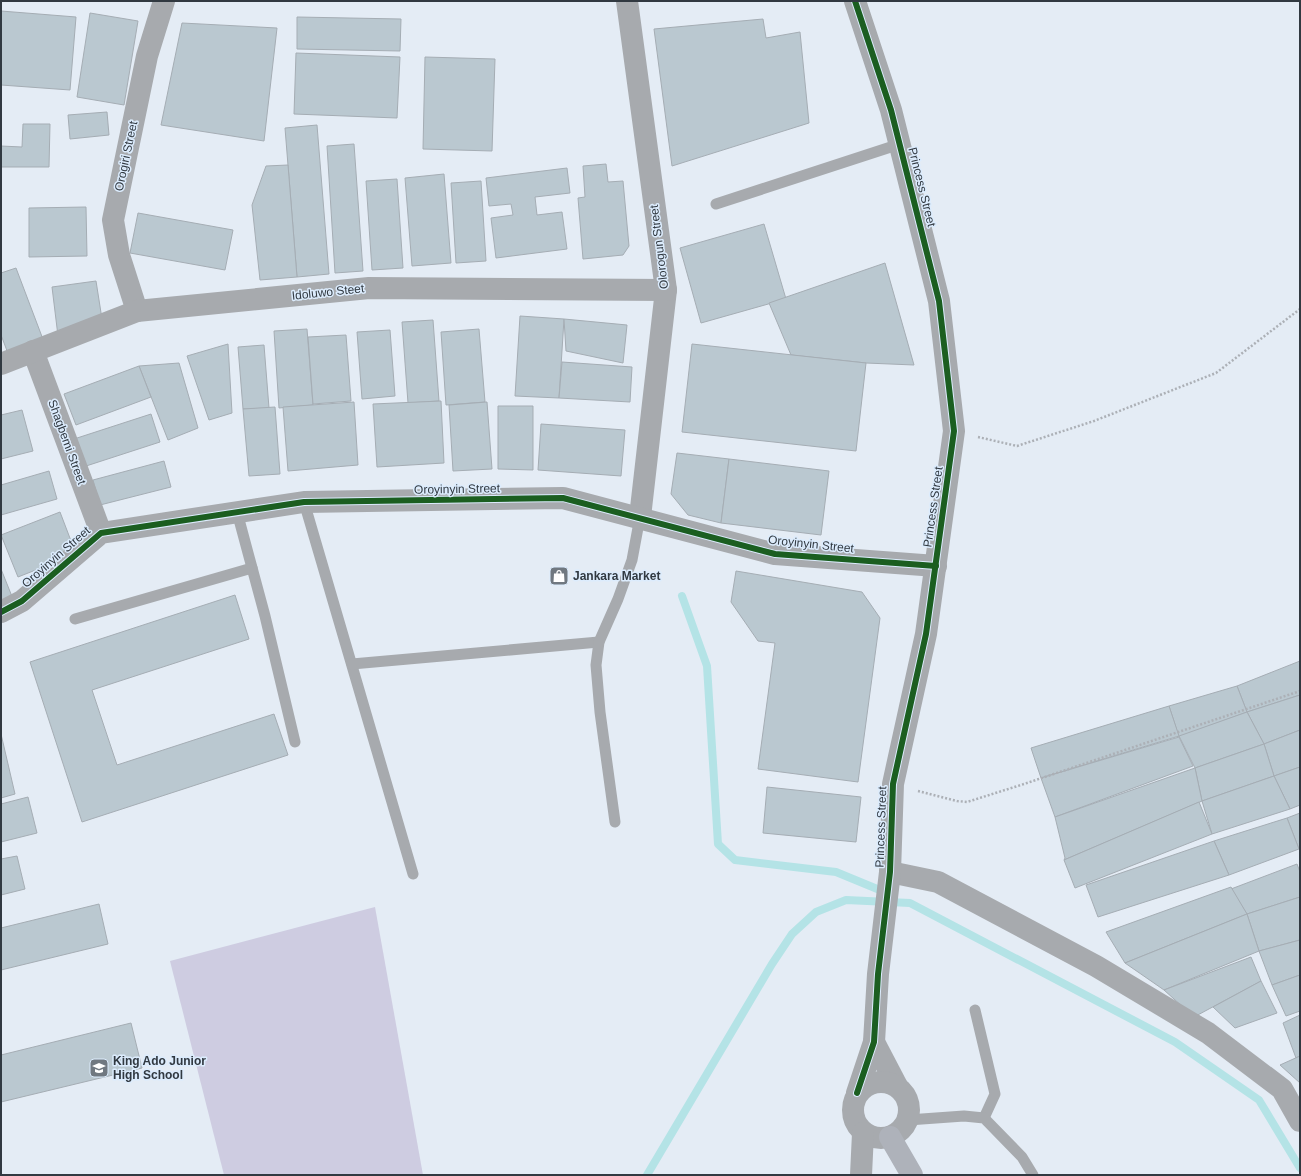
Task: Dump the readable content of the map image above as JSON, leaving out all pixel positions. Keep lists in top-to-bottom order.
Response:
{
  "streets": {
    "street": [
      "Orogiri Street",
      "Princess Street",
      "Olorogun Street",
      "Idoluwo Steet",
      "Shagbemi Street",
      "Oroyinyin Street"
    ]
  },
  "crossings": [
    ["Orogiri Street", "Idoluwo Steet"],
    ["Princess Street", "Oroyinyin Street"],
    ["Olorogun Street", "Idoluwo Steet"],
    ["Olorogun Street", "Oroyinyin Street"],
    ["Idoluwo Steet", "Shagbemi Street"],
    ["Shagbemi Street", "Oroyinyin Street"]
  ],
  "places": {
    "shop": ["Jankara Market"],
    "school or university": ["King Ado Junior High School"]
  }
}
